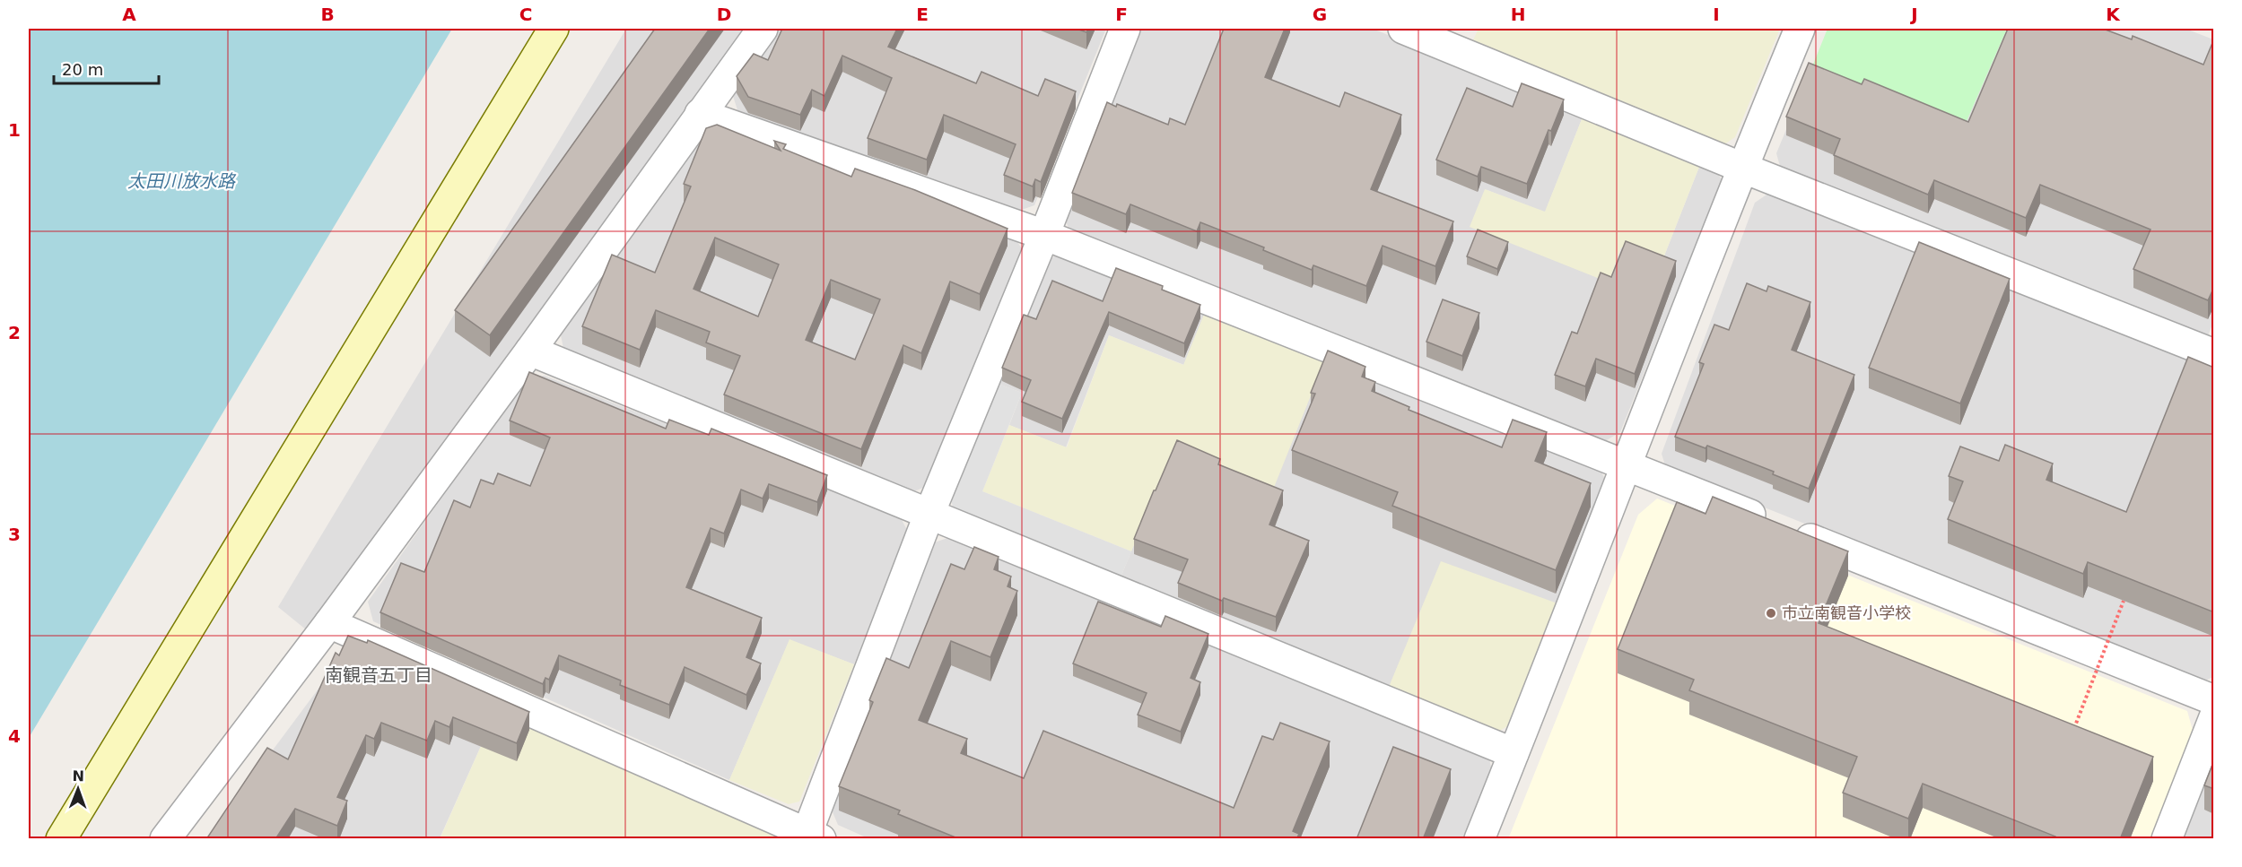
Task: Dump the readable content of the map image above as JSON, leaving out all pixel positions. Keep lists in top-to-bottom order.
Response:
{
  "districts": ["南観音五丁目"],
  "water": ["太田川放水路"],
  "places": ["市立南観音小学校"],
  "scale_bar": "20 m",
  "north": "top",
  "grid": {
    "columns": [
      "A",
      "B",
      "C",
      "D",
      "E",
      "F",
      "G",
      "H",
      "I",
      "J",
      "K"
    ],
    "rows": [
      "1",
      "2",
      "3",
      "4"
    ]
  }
}
